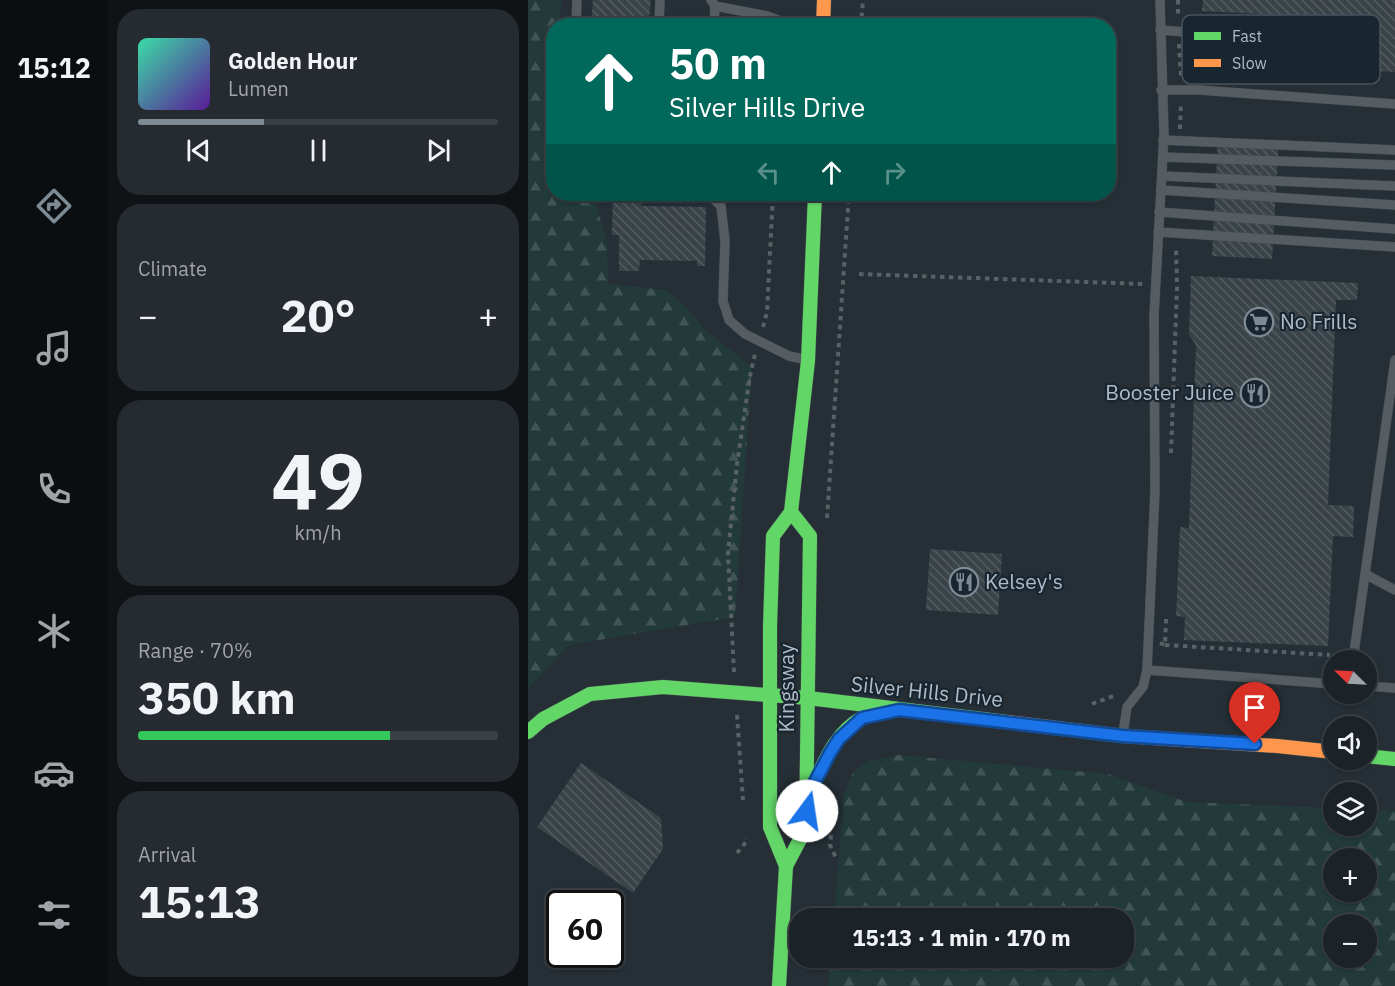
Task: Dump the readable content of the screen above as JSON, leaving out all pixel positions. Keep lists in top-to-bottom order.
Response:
{
  "streets": {
    "main road": ["Kingsway", "Silver Hills Drive"]
  },
  "crossings": [
    ["Kingsway", "Silver Hills Drive"]
  ],
  "places": {
    "supermarket": ["No Frills"],
    "restaurant": ["Booster Juice", "Kelsey's"]
  },
  "legend": ["Fast", "Slow"],
  "north": "top left",
  "page": {
    "tabs": "15:12",
    "turn": ["50 m", "Silver Hills Drive"],
    "song": ["Golden Hour", "Lumen"],
    "tile": [
      "Climate",
      ["49", "km/h"],
      ["Range · 70%", "350 km"],
      ["Arrival", "15:13"]
    ],
    "heat": ["−", "20°", "+"],
    "map_buttons": ["+", "−"],
    "limit": "60",
    "trip": "15:13 · 1 min · 170 m"
  }
}
